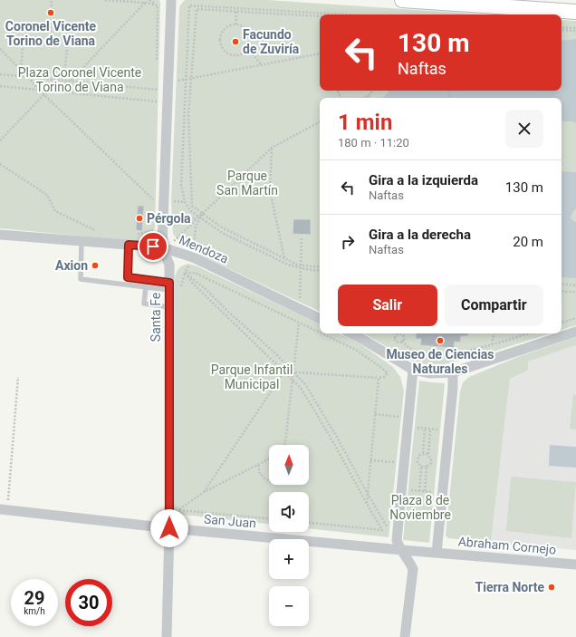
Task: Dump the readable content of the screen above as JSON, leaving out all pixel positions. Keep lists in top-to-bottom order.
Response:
{
  "streets": {
    "street": [
      "Mendoza",
      "Santa Fe",
      "San Juan",
      "Abraham Cornejo"
    ]
  },
  "crossings": [
    ["Mendoza", "Santa Fe"],
    ["Santa Fe", "San Juan"],
    ["San Juan", "Abraham Cornejo"]
  ],
  "parks": [
    "Plaza Coronel Vicente Torino de Viana",
    "Parque San Martín",
    "Parque Infantil Municipal",
    "Plaza 8 de Noviembre"
  ],
  "places": [
    "Coronel Vicente Torino de Viana",
    "Facundo de Zuviría",
    "Pérgola",
    "Axion",
    "Museo de Ciencias Naturales",
    "Tierra Norte"
  ],
  "north": "top",
  "page": {
    "turn": ["130 m", "Naftas"],
    "heading": ["1 min", "180 m · 11:20"],
    "list": [
      {
        "name": "Gira a la izquierda",
        "note": "Naftas",
        "value": "130 m"
      },
      {
        "name": "Gira a la derecha",
        "note": "Naftas",
        "value": "20 m"
      }
    ],
    "buttons": ["Salir", "Compartir"],
    "map_buttons": ["+", "−"],
    "speed": "29 km/h",
    "limit": "30"
  }
}
